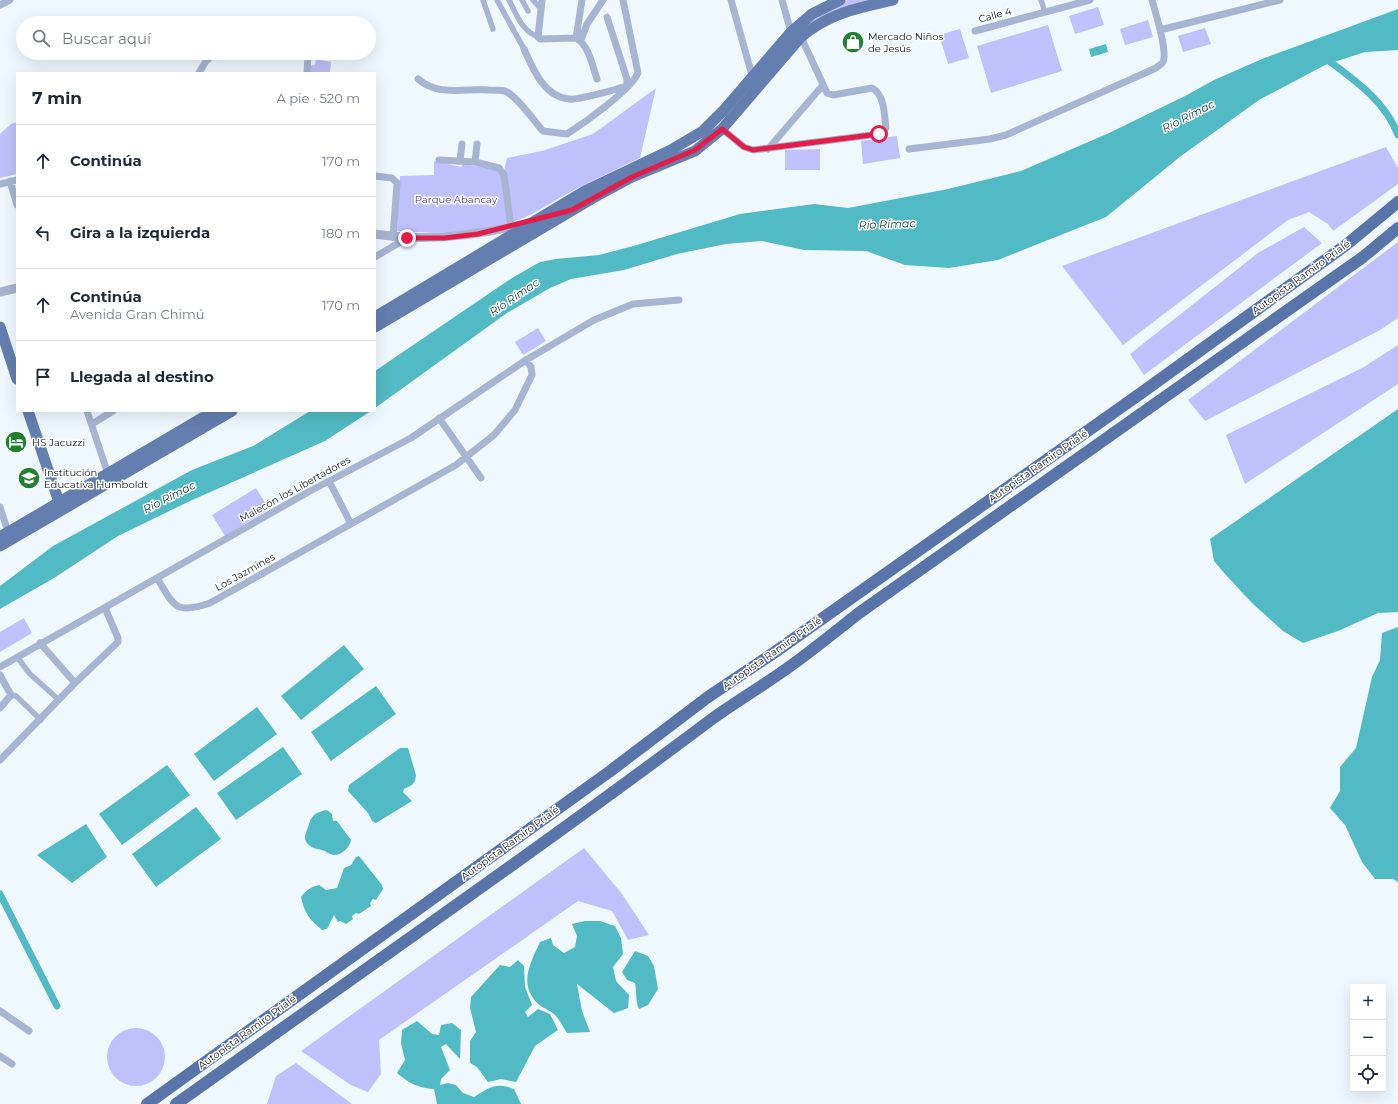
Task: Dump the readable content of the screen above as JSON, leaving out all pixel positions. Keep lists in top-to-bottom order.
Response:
{
  "streets": {
    "highway": ["Autopista Ramiro Prialé"],
    "street": ["Calle 4", "Malecón los Libertadores", "Los Jazmines"]
  },
  "crossings": [
    ["Malecón los Libertadores", "Los Jazmines"]
  ],
  "water": ["Río Rímac"],
  "parks": ["Parque Abancay"],
  "places": {
    "shop": ["Mercado Niños de Jesús"],
    "hotel": ["HS Jacuzzi"],
    "school or university": ["Institución Educativa Humboldt"]
  },
  "page": {
    "search": "Buscar aquí",
    "heading": ["7 min", "A pie · 520 m"],
    "list": [
      ["Continúa", "170 m"],
      ["Gira a la izquierda", "180 m"],
      ["Continúa", "Avenida Gran Chimú", "170 m"],
      "Llegada al destino"
    ],
    "map_buttons": ["+", "−"]
  }
}
